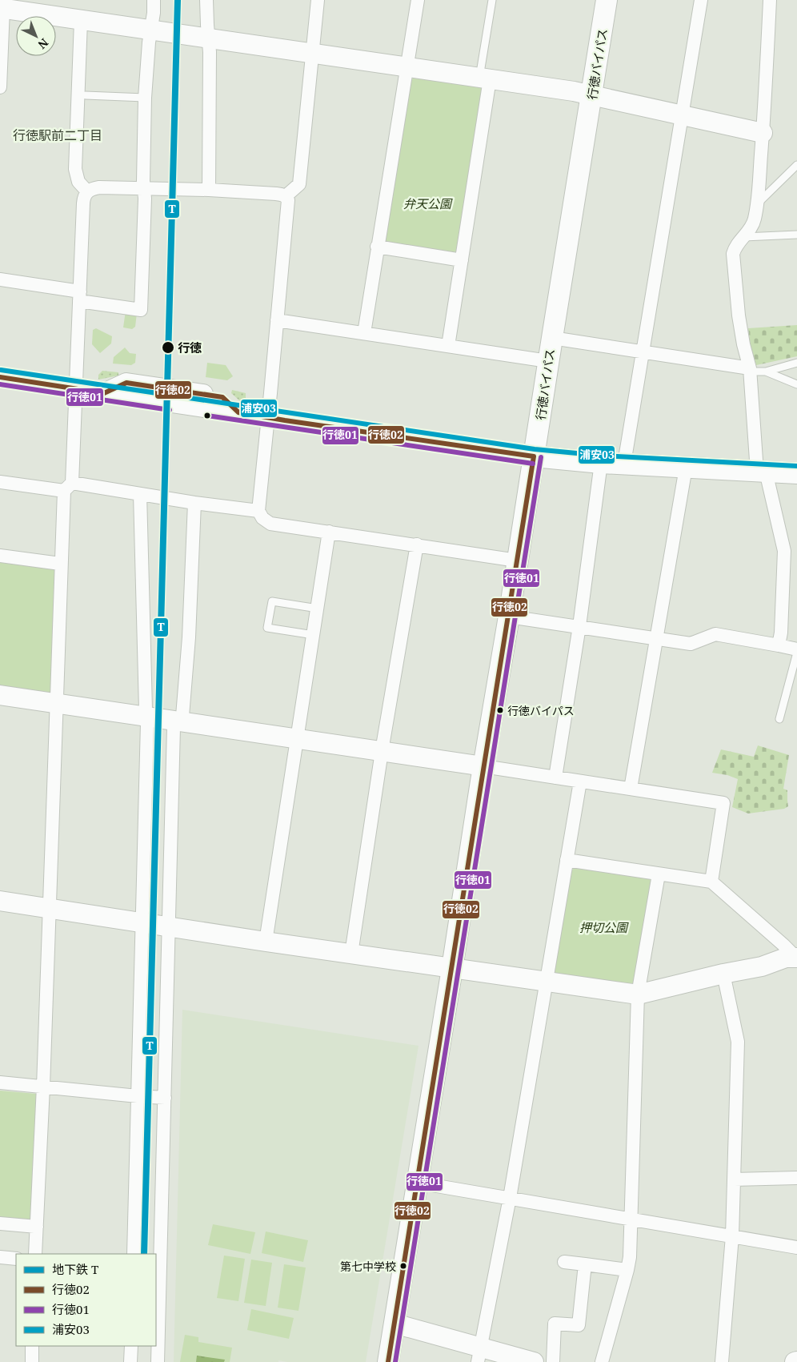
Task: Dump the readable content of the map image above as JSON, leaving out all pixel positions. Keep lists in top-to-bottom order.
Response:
{
  "streets": {
    "main road": ["行徳バイパス"]
  },
  "districts": ["行徳駅前二丁目"],
  "parks": ["弁天公園", "押切公園"],
  "places": ["行徳", "行徳バイパス", "第七中学校"],
  "lines": [
    "metro line T",
    "transit line 浦安03",
    "transit line 行徳02",
    "transit line 行徳01"
  ],
  "legend": [
    "地下鉄 T",
    "行徳02",
    "行徳01",
    "浦安03"
  ],
  "north": "bottom right"
}
